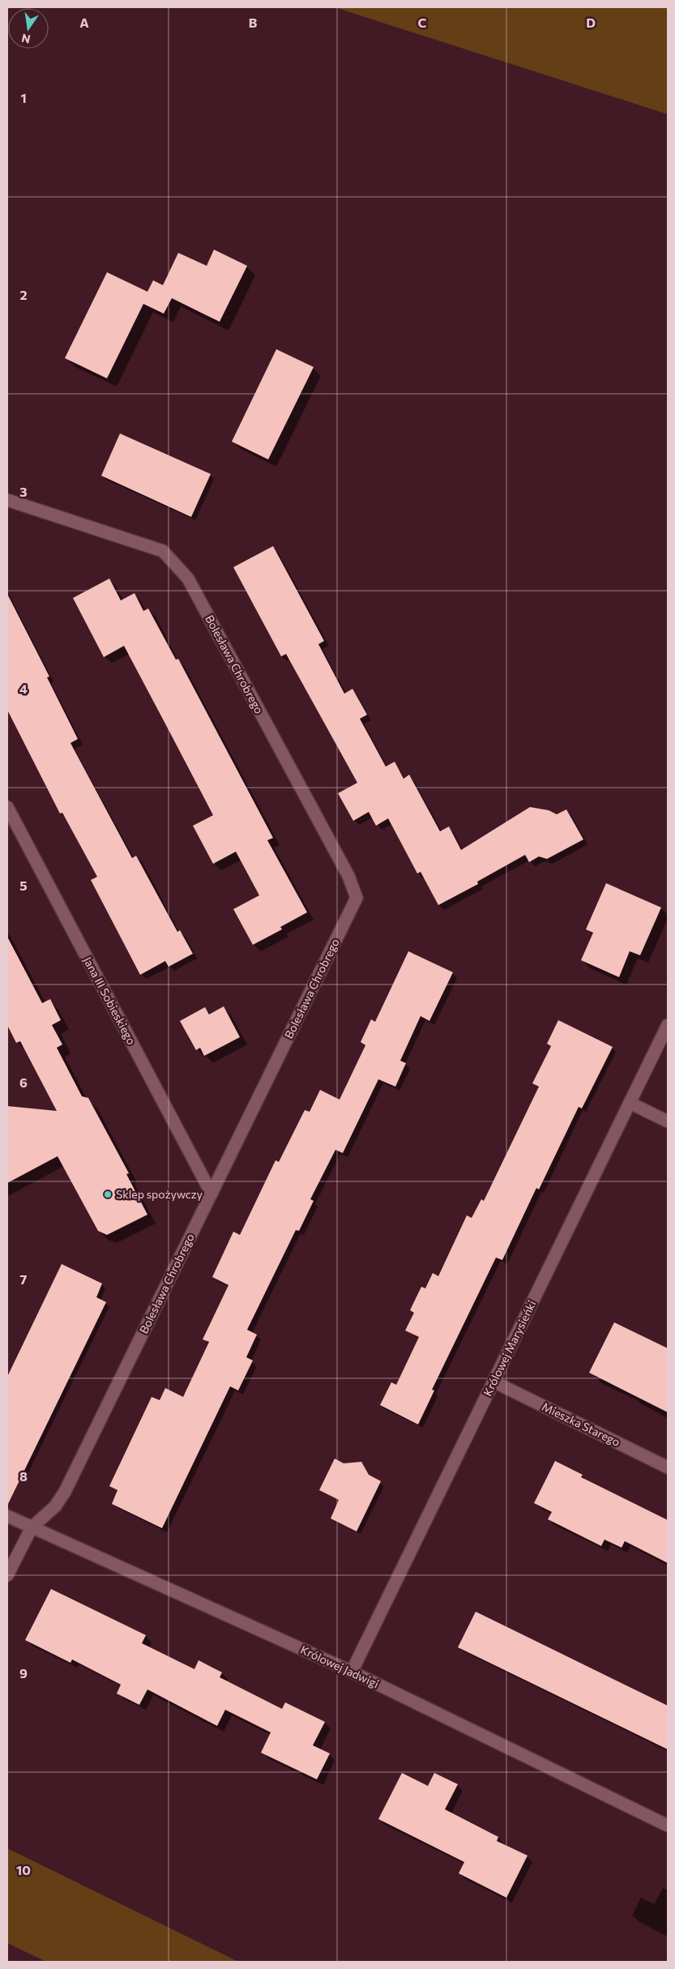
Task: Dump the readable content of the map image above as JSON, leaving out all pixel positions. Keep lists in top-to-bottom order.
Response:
{
  "streets": {
    "street": [
      "Bolesława Chrobrego",
      "Jana III Sobieskiego",
      "Królowej Marysieńki",
      "Mieszka Starego",
      "Królowej Jadwigi"
    ]
  },
  "crossings": [
    ["Bolesława Chrobrego", "Jana III Sobieskiego"],
    ["Bolesława Chrobrego", "Królowej Jadwigi"],
    ["Królowej Marysieńki", "Mieszka Starego"],
    ["Królowej Marysieńki", "Królowej Jadwigi"]
  ],
  "places": ["Sklep spożywczy"],
  "north": "bottom",
  "grid": {
    "columns": [
      "A",
      "B",
      "C",
      "D"
    ],
    "rows": [
      "1",
      "2",
      "3",
      "4",
      "5",
      "6",
      "7",
      "8",
      "9",
      "10"
    ]
  }
}
